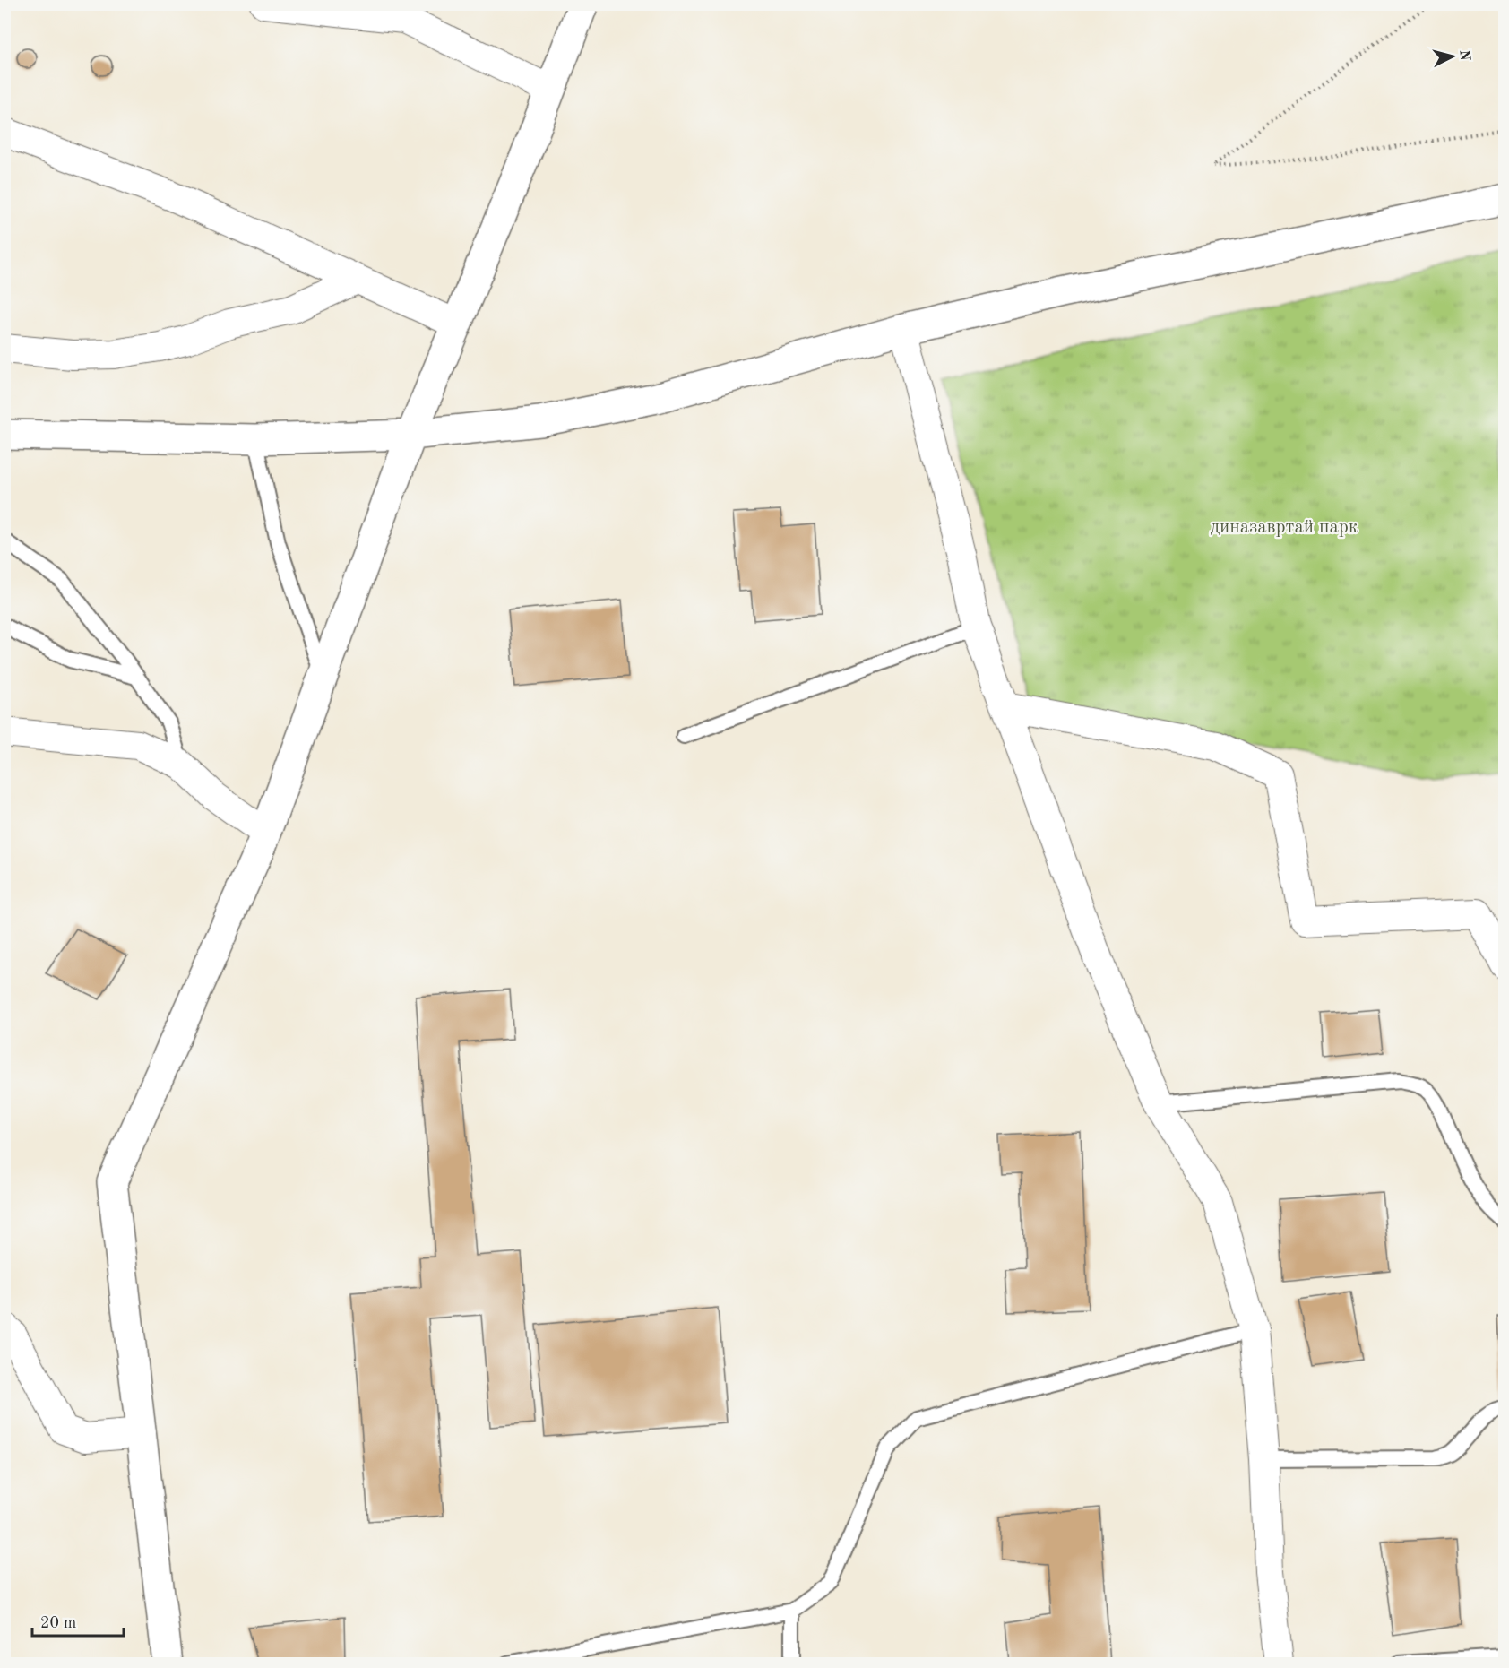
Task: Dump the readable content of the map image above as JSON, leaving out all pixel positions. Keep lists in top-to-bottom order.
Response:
{
  "parks": ["диназавртай парк"],
  "scale_bar": "20 m",
  "north": "right"
}
